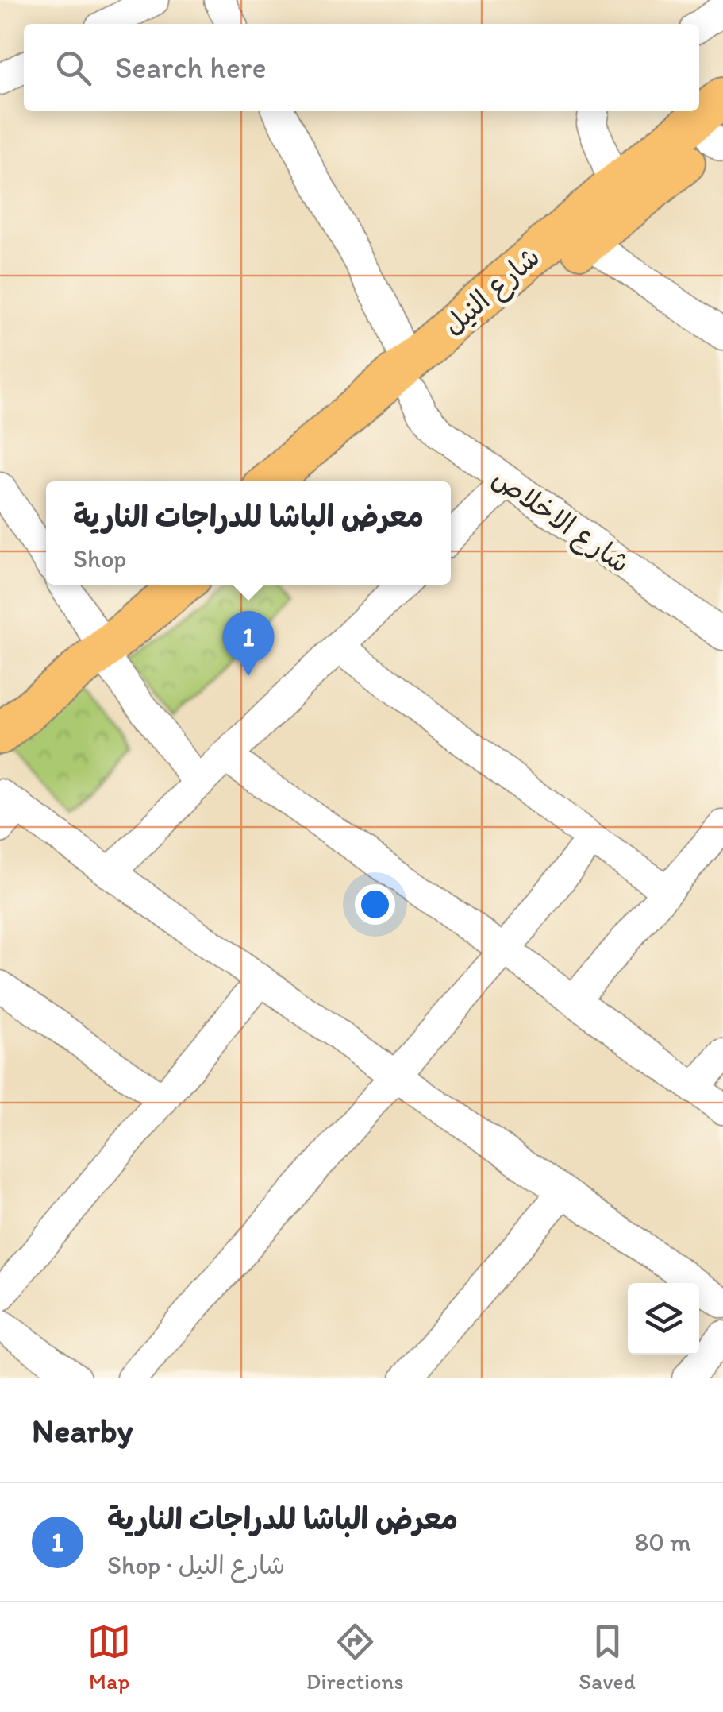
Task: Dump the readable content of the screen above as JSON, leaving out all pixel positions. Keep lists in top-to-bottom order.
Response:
{
  "streets": {
    "main road": ["شارع النيل"],
    "street": ["شارع الاخلاص"]
  },
  "crossings": [
    ["شارع النيل", "شارع الاخلاص"]
  ],
  "page": {
    "search": "Search here",
    "popup": ["معرض الباشا للدراجات النارية", "Shop"],
    "pins": "1",
    "heading": "Nearby",
    "list": [
      {
        "mark": "1",
        "name": "معرض الباشا للدراجات النارية",
        "note": "Shop · شارع النيل",
        "value": "80 m"
      }
    ],
    "nav": ["Map", "Directions", "Saved"]
  }
}
